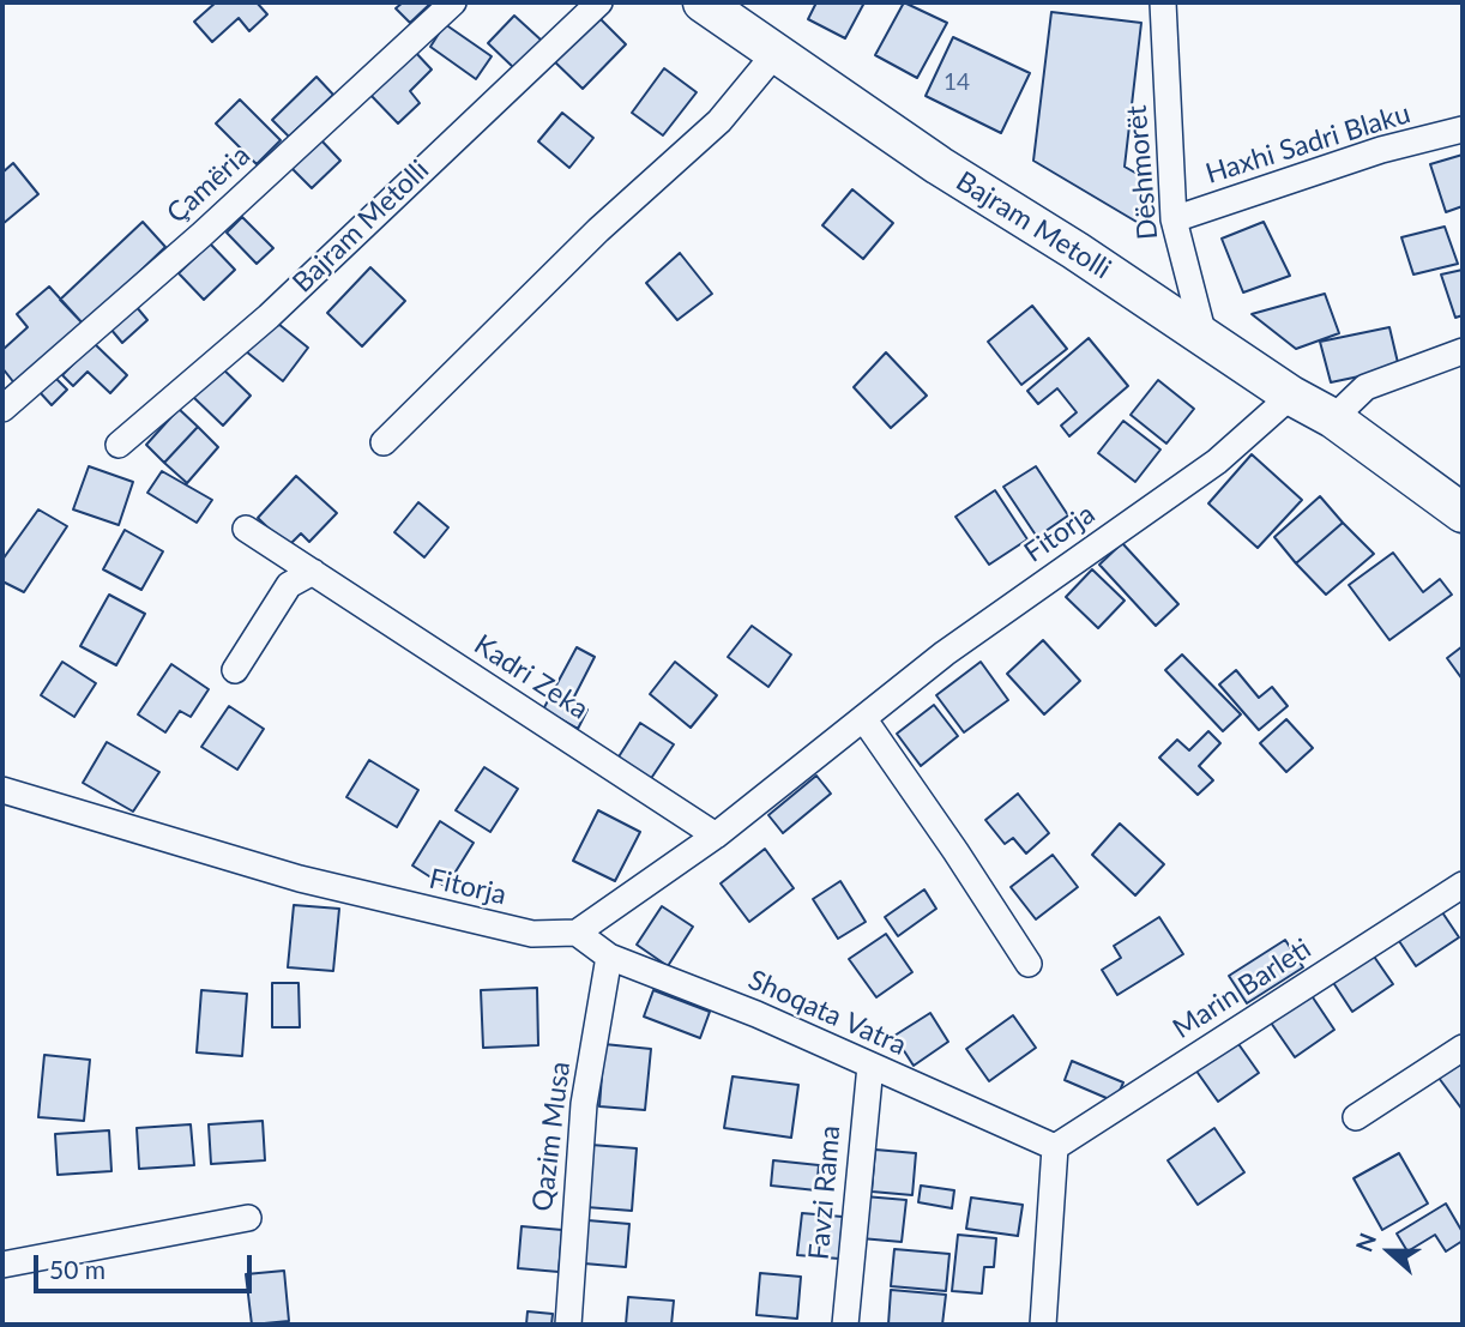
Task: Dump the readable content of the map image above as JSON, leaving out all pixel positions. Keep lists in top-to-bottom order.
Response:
{
  "streets": {
    "main road": ["Bajram Metolli"],
    "street": [
      "Haxhi Sadri Blaku",
      "Dëshmorët",
      "Çamëria",
      "Fitorja",
      "Kadri Zeka",
      "Marin Barleti",
      "Shoqata Vatra",
      "Qazim Musa",
      "Favzi Rama"
    ]
  },
  "crossings": [
    ["Haxhi Sadri Blaku", "Dëshmorët"],
    ["Dëshmorët", "Bajram Metolli"],
    ["Bajram Metolli", "Fitorja"],
    ["Fitorja", "Kadri Zeka"],
    ["Fitorja", "Shoqata Vatra"],
    ["Marin Barleti", "Shoqata Vatra"],
    ["Shoqata Vatra", "Qazim Musa"],
    ["Shoqata Vatra", "Favzi Rama"]
  ],
  "house_numbers": ["14"],
  "scale_bar": "50 m",
  "north": "left"
}
